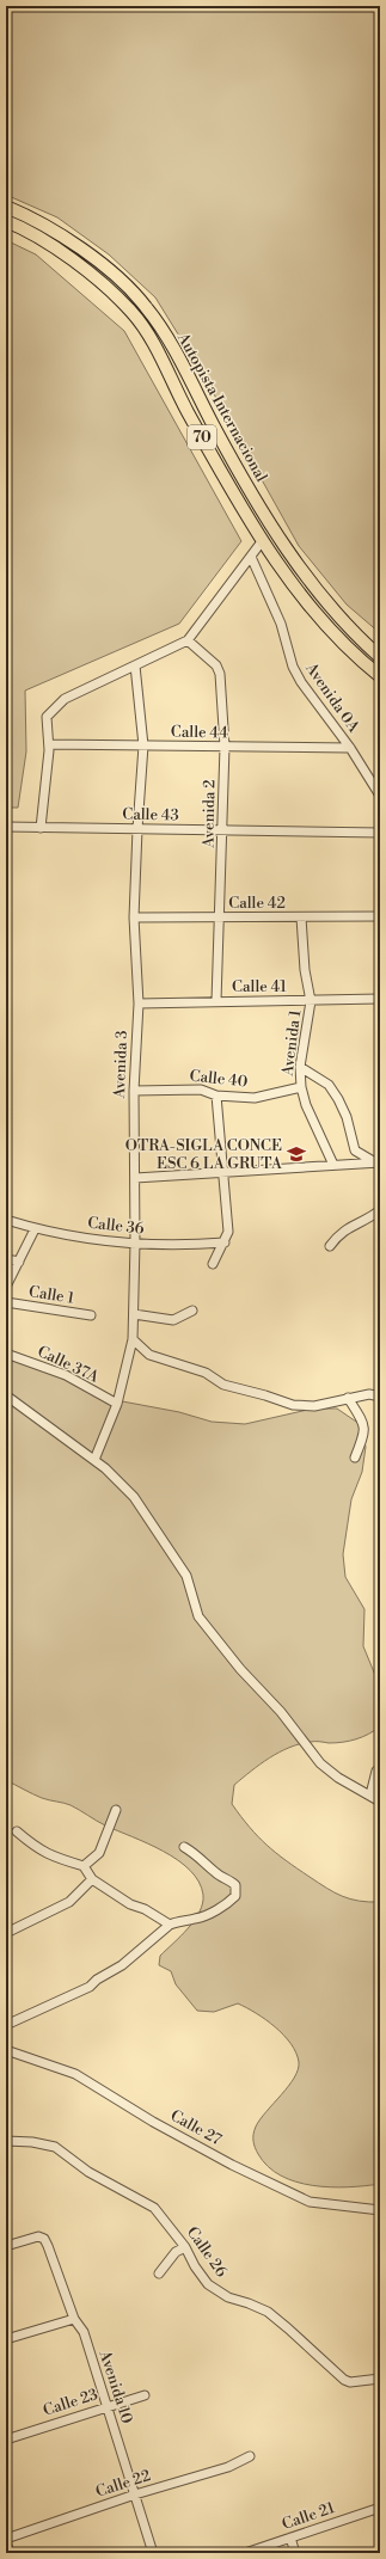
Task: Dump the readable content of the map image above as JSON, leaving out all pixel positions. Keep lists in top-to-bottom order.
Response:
{
  "streets": {
    "main road": ["Autopista Internacional", "70"],
    "street": [
      "Avenida 0A",
      "Calle 44",
      "Avenida 2",
      "Calle 43",
      "Calle 42",
      "Calle 41",
      "Avenida 1",
      "Avenida 3",
      "Calle 40",
      "Calle 36",
      "Calle 1",
      "Calle 37A",
      "Calle 27",
      "Calle 26",
      "Avenida 10",
      "Calle 23",
      "Calle 22",
      "Calle 21"
    ]
  },
  "crossings": [
    ["Avenida 0A", "Calle 44"],
    ["Calle 44", "Avenida 2"],
    ["Calle 44", "Avenida 3"],
    ["Avenida 2", "Calle 43"],
    ["Avenida 2", "Calle 42"],
    ["Avenida 2", "Calle 41"],
    ["Calle 43", "Avenida 3"],
    ["Calle 42", "Avenida 1"],
    ["Calle 42", "Avenida 3"],
    ["Calle 41", "Avenida 1"],
    ["Calle 41", "Avenida 3"],
    ["Avenida 1", "Calle 40"],
    ["Avenida 3", "Calle 40"],
    ["Avenida 3", "Calle 36"],
    ["Avenida 3", "Calle 37A"],
    ["Avenida 10", "Calle 23"],
    ["Avenida 10", "Calle 22"]
  ],
  "places": {
    "school or university": ["OTRA-SIGLA CONCE ESC 6 LA GRUTA"]
  }
}
